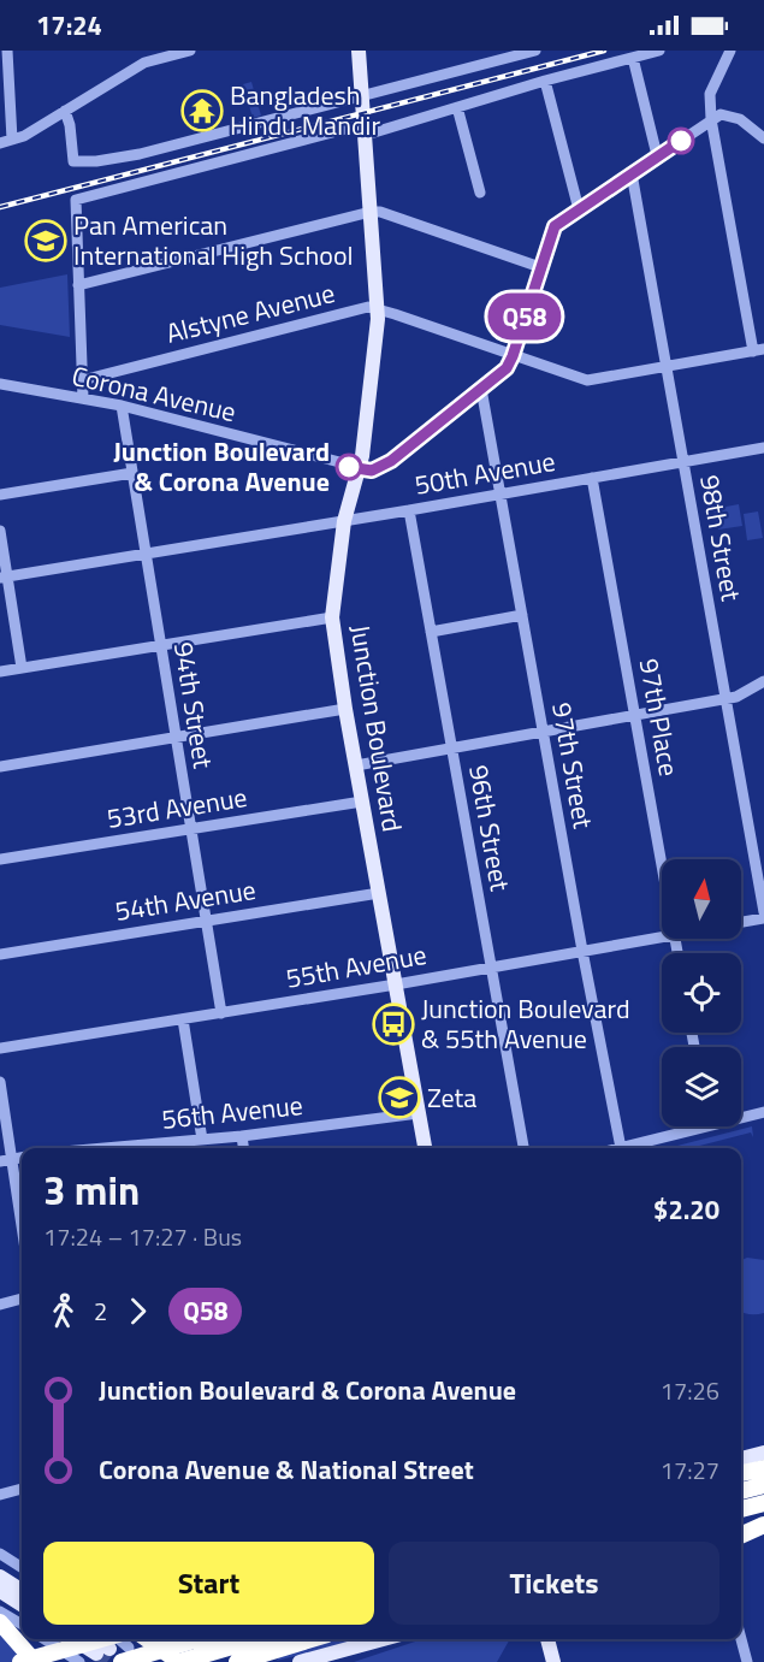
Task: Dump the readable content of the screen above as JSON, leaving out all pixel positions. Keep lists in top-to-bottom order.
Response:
{
  "streets": {
    "main road": ["Junction Boulevard"],
    "street": [
      "Alstyne Avenue",
      "Corona Avenue",
      "50th Avenue",
      "98th Street",
      "94th Street",
      "97th Place",
      "97th Street",
      "53rd Avenue",
      "96th Street",
      "54th Avenue",
      "55th Avenue",
      "56th Avenue"
    ]
  },
  "crossings": [
    ["Alstyne Avenue", "Corona Avenue"],
    ["Alstyne Avenue", "98th Street"],
    ["Alstyne Avenue", "Junction Boulevard"],
    ["Corona Avenue", "98th Street"],
    ["Corona Avenue", "94th Street"],
    ["Corona Avenue", "Junction Boulevard"],
    ["Corona Avenue", "97th Street"],
    ["50th Avenue", "98th Street"],
    ["50th Avenue", "94th Street"],
    ["50th Avenue", "97th Place"],
    ["50th Avenue", "Junction Boulevard"],
    ["50th Avenue", "97th Street"],
    ["50th Avenue", "96th Street"],
    ["94th Street", "53rd Avenue"],
    ["94th Street", "54th Avenue"],
    ["94th Street", "55th Avenue"],
    ["Junction Boulevard", "53rd Avenue"],
    ["Junction Boulevard", "54th Avenue"],
    ["Junction Boulevard", "55th Avenue"],
    ["Junction Boulevard", "56th Avenue"],
    ["97th Street", "55th Avenue"],
    ["96th Street", "55th Avenue"]
  ],
  "places": {
    "temple": ["Bangladesh Hindu Mandir"],
    "school or university": ["Pan American International High School", "Zeta"],
    "other": ["Junction Boulevard & Corona Avenue"],
    "bus stop": ["Junction Boulevard & 55th Avenue"]
  },
  "lines": ["bus line Q58"],
  "north": "top",
  "page": {
    "status": "17:24",
    "on_map": "Q58",
    "heading": ["3 min", "17:24 – 17:27 · Bus", "$2.20"],
    "legs": ["2", "Q58"],
    "list": [
      {
        "name": "Junction Boulevard & Corona Avenue",
        "value": "17:26"
      },
      {
        "name": "Corona Avenue & National Street",
        "value": "17:27"
      }
    ],
    "buttons": ["Start", "Tickets"]
  }
}
